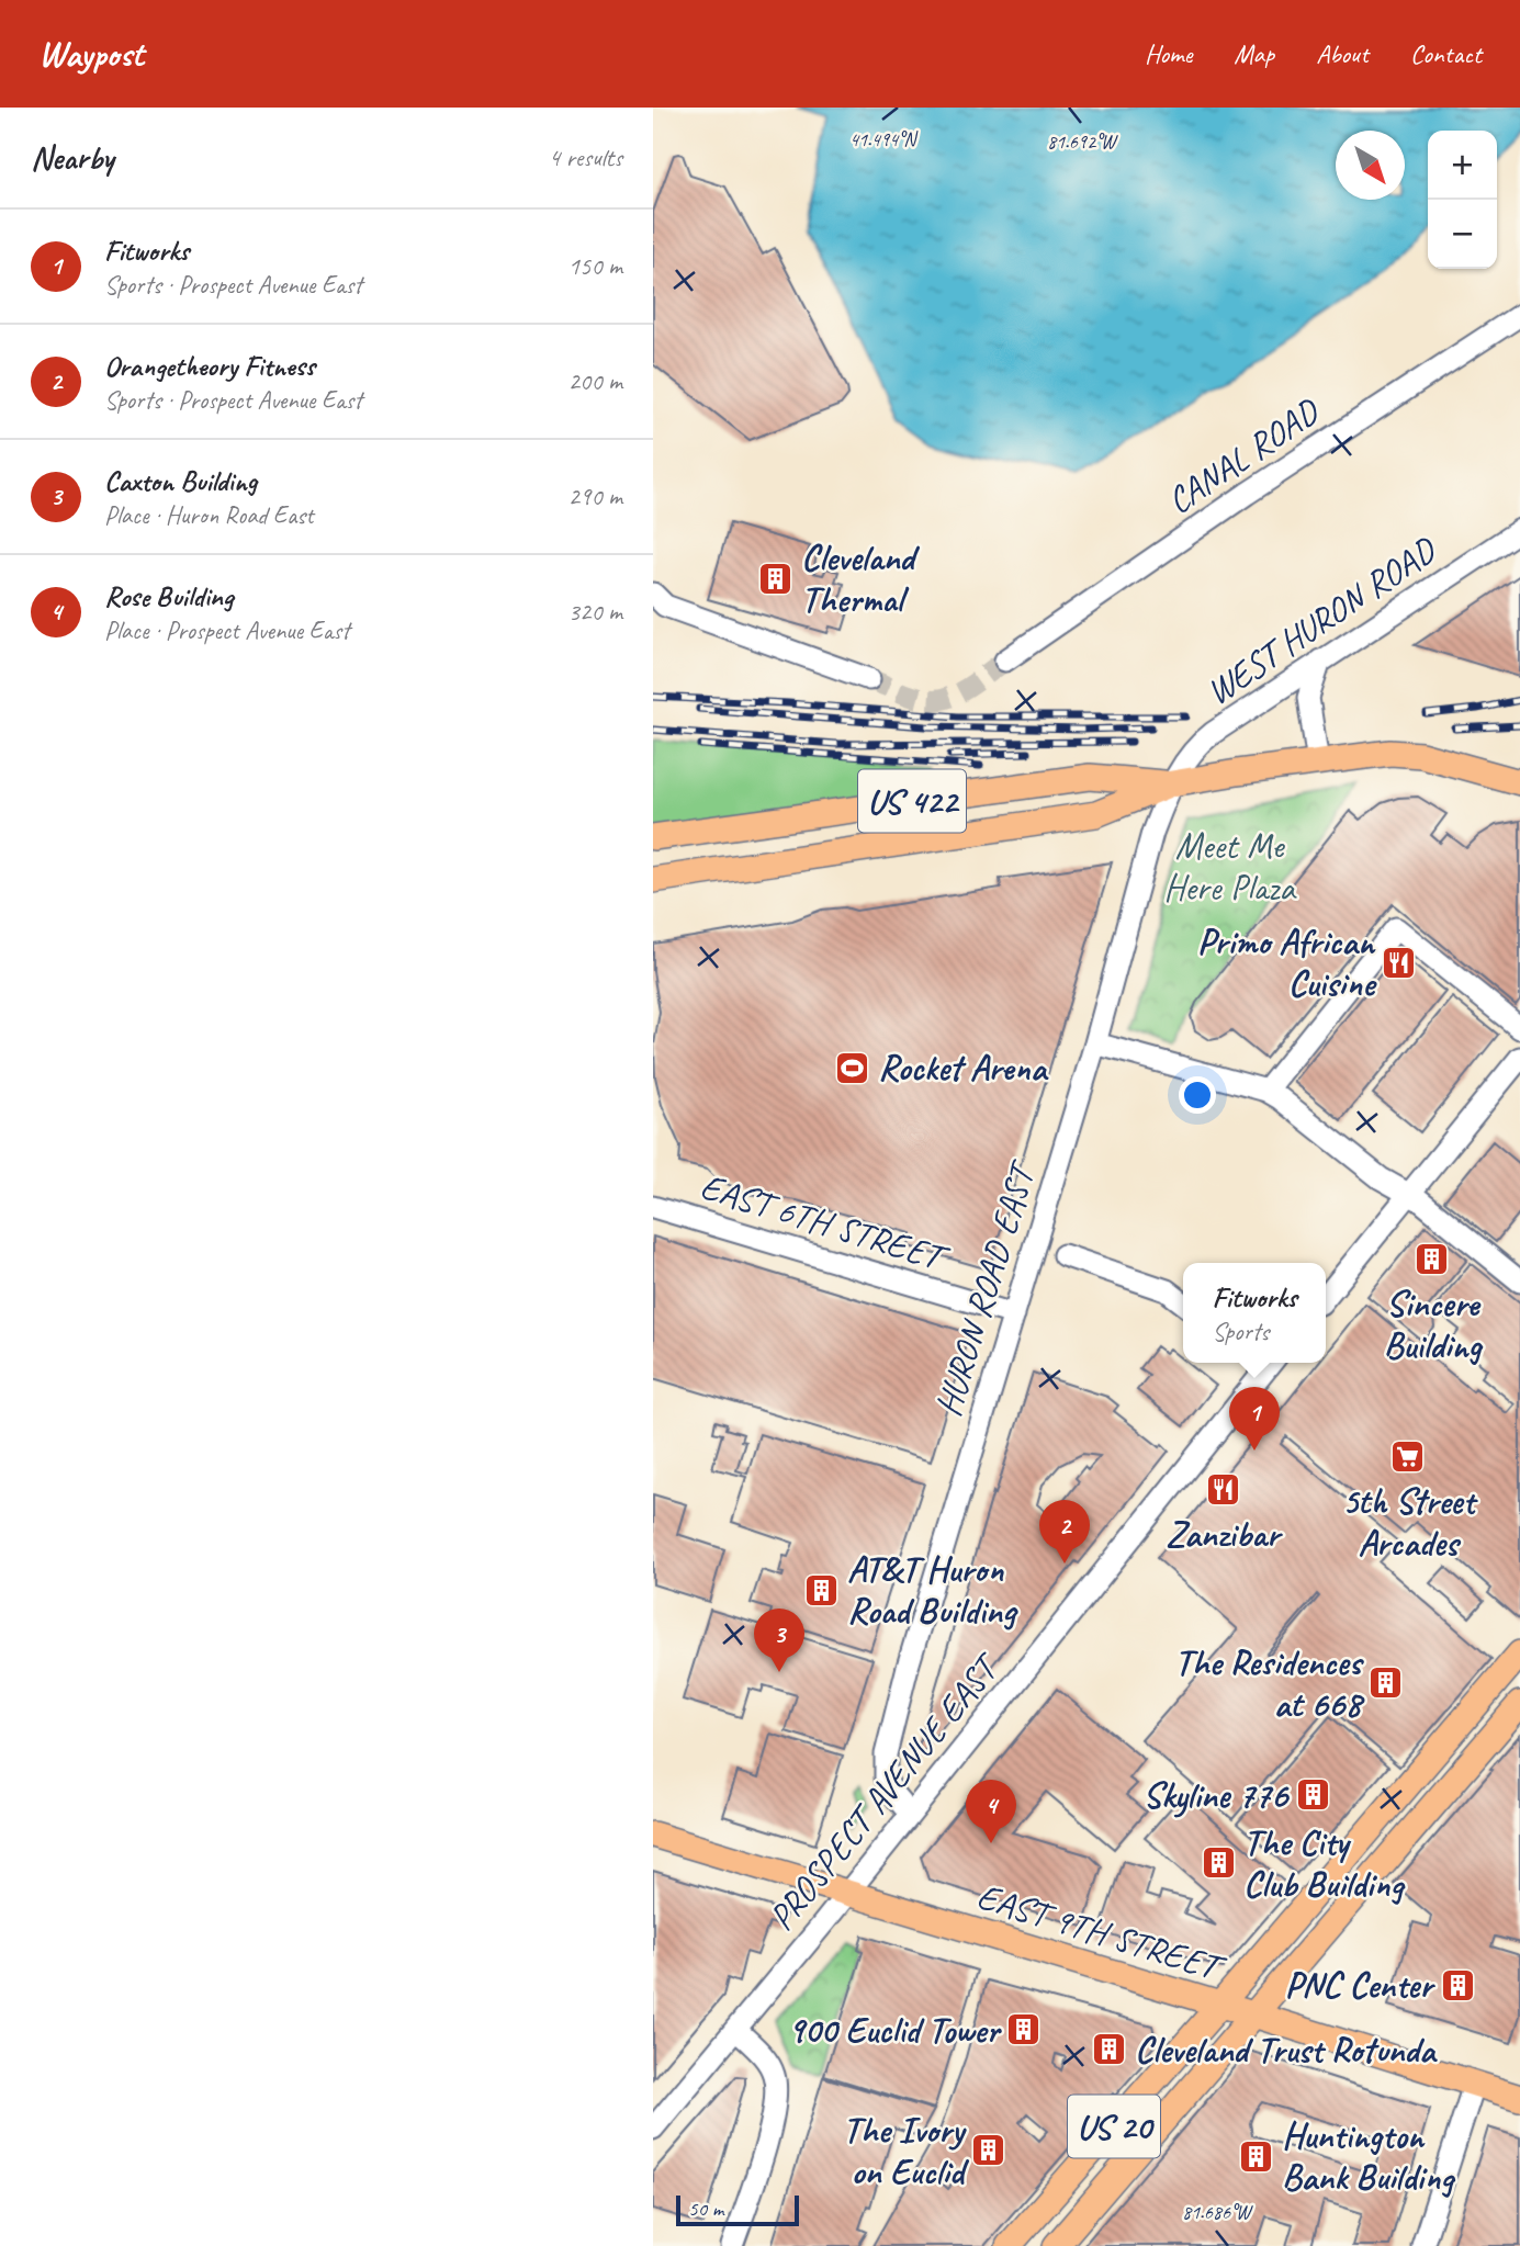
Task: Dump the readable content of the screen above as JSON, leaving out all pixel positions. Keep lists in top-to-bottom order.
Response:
{
  "streets": {
    "main road": ["US 422", "EAST 9TH STREET", "US 20"],
    "street": [
      "CANAL ROAD",
      "WEST HURON ROAD",
      "EAST 6TH STREET",
      "HURON ROAD EAST",
      "PROSPECT AVENUE EAST"
    ]
  },
  "crossings": [
    ["WEST HURON ROAD", "US 422"],
    ["WEST HURON ROAD", "HURON ROAD EAST"],
    ["US 422", "HURON ROAD EAST"],
    ["EAST 6TH STREET", "HURON ROAD EAST"],
    ["HURON ROAD EAST", "PROSPECT AVENUE EAST"],
    ["PROSPECT AVENUE EAST", "EAST 9TH STREET"],
    ["EAST 9TH STREET", "US 20"]
  ],
  "parks": ["Meet Me Here Plaza"],
  "places": {
    "building": [
      "Cleveland Thermal",
      "Sincere Building",
      "AT&T Huron Road Building",
      "The Residences at 668",
      "Skyline 776",
      "The City Club Building",
      "PNC Center",
      "900 Euclid Tower",
      "Cleveland Trust Rotunda",
      "The Ivory on Euclid",
      "Huntington Bank Building"
    ],
    "restaurant": ["Primo African Cuisine", "Zanzibar"],
    "sports": ["Rocket Arena"],
    "supermarket": ["5th Street Arcades"]
  },
  "scale_bar": "50 m",
  "north": "bottom right",
  "page": {
    "header": "Waypost",
    "nav": [
      "Home",
      "Map",
      "About",
      "Contact"
    ],
    "heading": ["Nearby", "4 results"],
    "map_buttons": ["+", "−"],
    "list": [
      {
        "mark": "1",
        "name": "Fitworks",
        "note": "Sports · Prospect Avenue East",
        "value": "150 m"
      },
      {
        "mark": "2",
        "name": "Orangetheory Fitness",
        "note": "Sports · Prospect Avenue East",
        "value": "200 m"
      },
      {
        "mark": "3",
        "name": "Caxton Building",
        "note": "Place · Huron Road East",
        "value": "290 m"
      },
      {
        "mark": "4",
        "name": "Rose Building",
        "note": "Place · Prospect Avenue East",
        "value": "320 m"
      }
    ],
    "popup": ["Fitworks", "Sports"],
    "pins": [
      "1",
      "2",
      "3",
      "4"
    ],
    "scale": "50 m"
  },
  "coordinates": ["41.494°N", "81.692°W", "81.686°W"]
}
